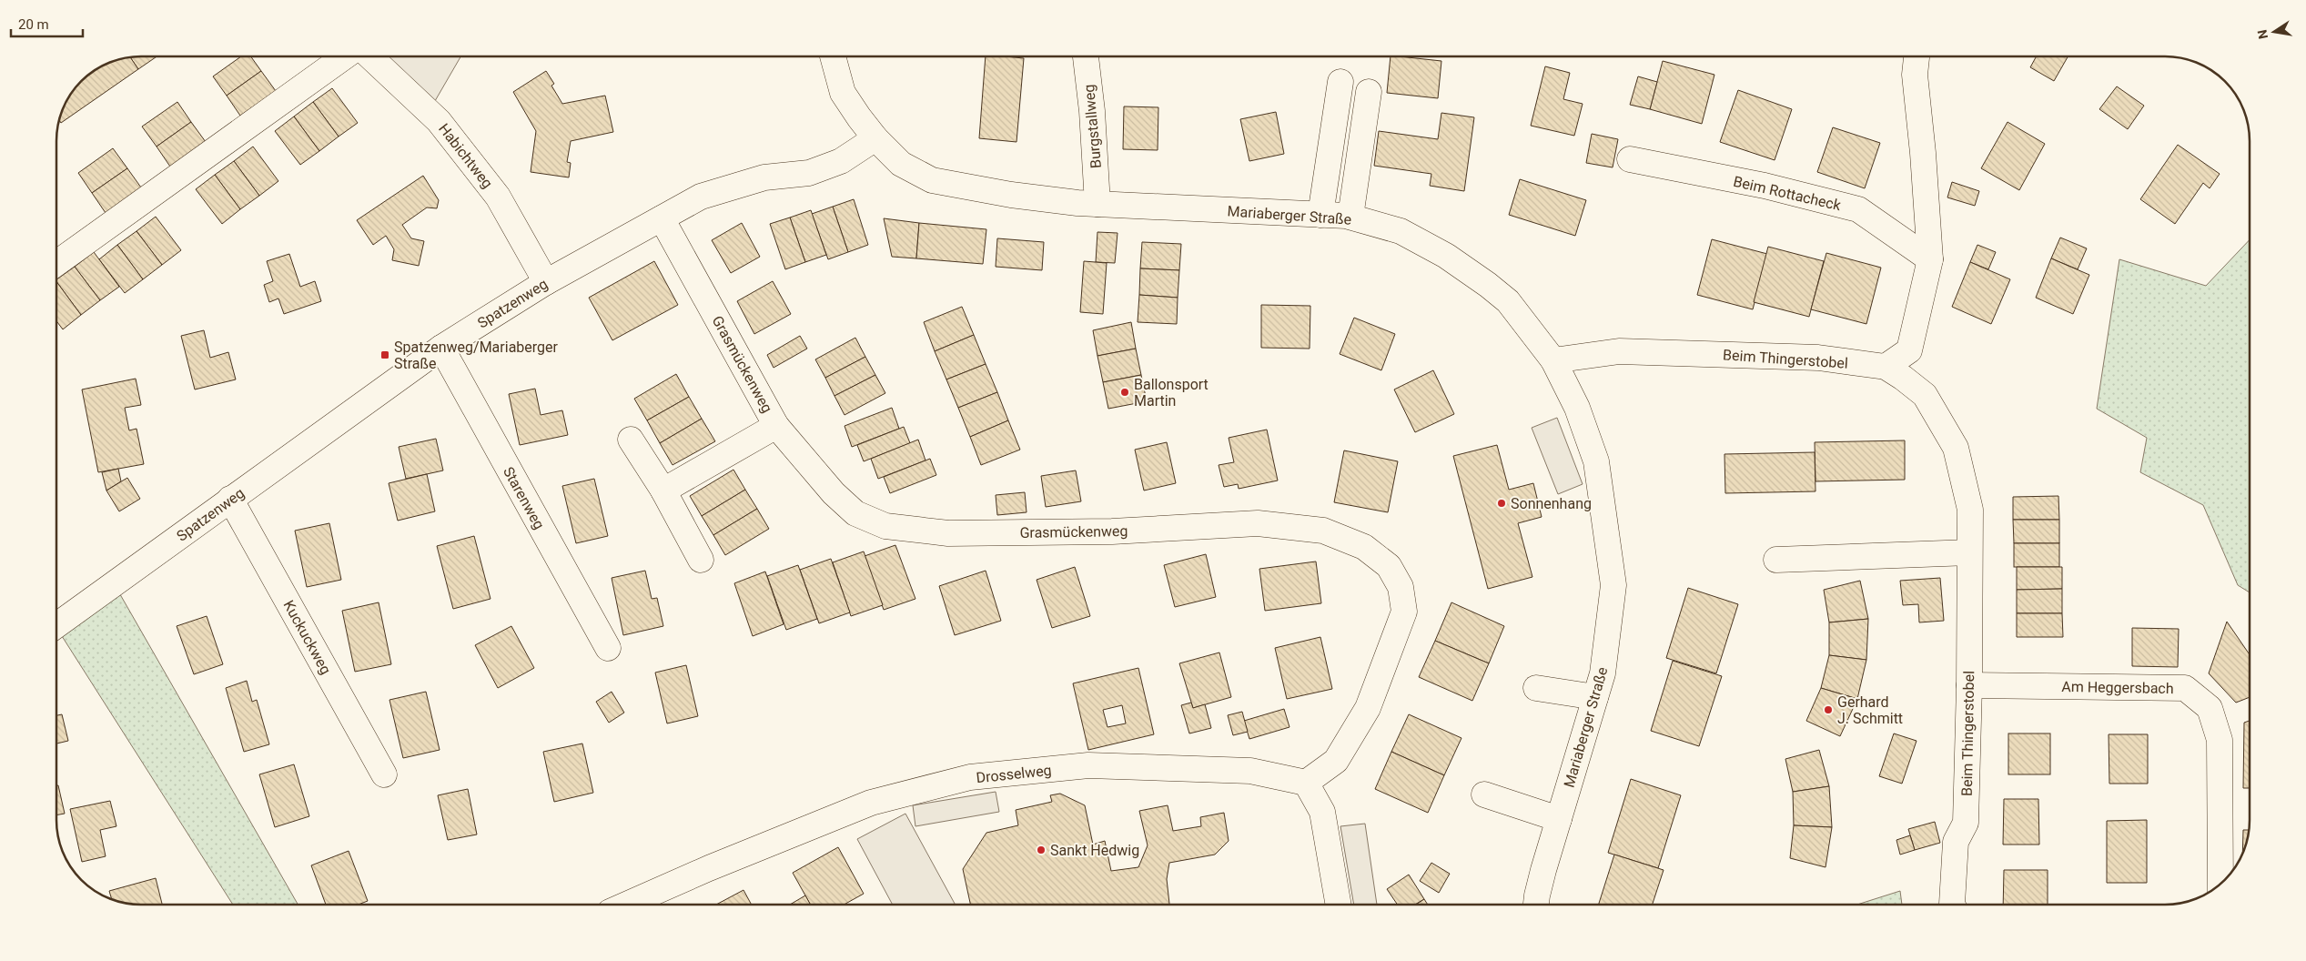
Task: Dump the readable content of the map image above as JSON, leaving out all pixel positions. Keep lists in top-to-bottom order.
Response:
{
  "streets": {
    "street": [
      "Burgstallweg",
      "Habichtweg",
      "Beim Rottacheck",
      "Mariaberger Straße",
      "Spatzenweg",
      "Beim Thingerstobel",
      "Grasmückenweg",
      "Starenweg",
      "Kuckuckweg",
      "Am Heggersbach",
      "Drosselweg"
    ]
  },
  "crossings": [
    ["Burgstallweg", "Mariaberger Straße"],
    ["Habichtweg", "Spatzenweg"],
    ["Mariaberger Straße", "Spatzenweg"],
    ["Mariaberger Straße", "Beim Thingerstobel"],
    ["Spatzenweg", "Grasmückenweg"],
    ["Spatzenweg", "Starenweg"],
    ["Spatzenweg", "Kuckuckweg"],
    ["Beim Thingerstobel", "Am Heggersbach"],
    ["Grasmückenweg", "Drosselweg"]
  ],
  "places": {
    "transit": ["Spatzenweg/Mariaberger Straße"],
    "other": [
      "Ballonsport Martin",
      "Sonnenhang",
      "Gerhard J. Schmitt",
      "Sankt Hedwig"
    ]
  },
  "scale_bar": "20 m",
  "north": "left"
}
